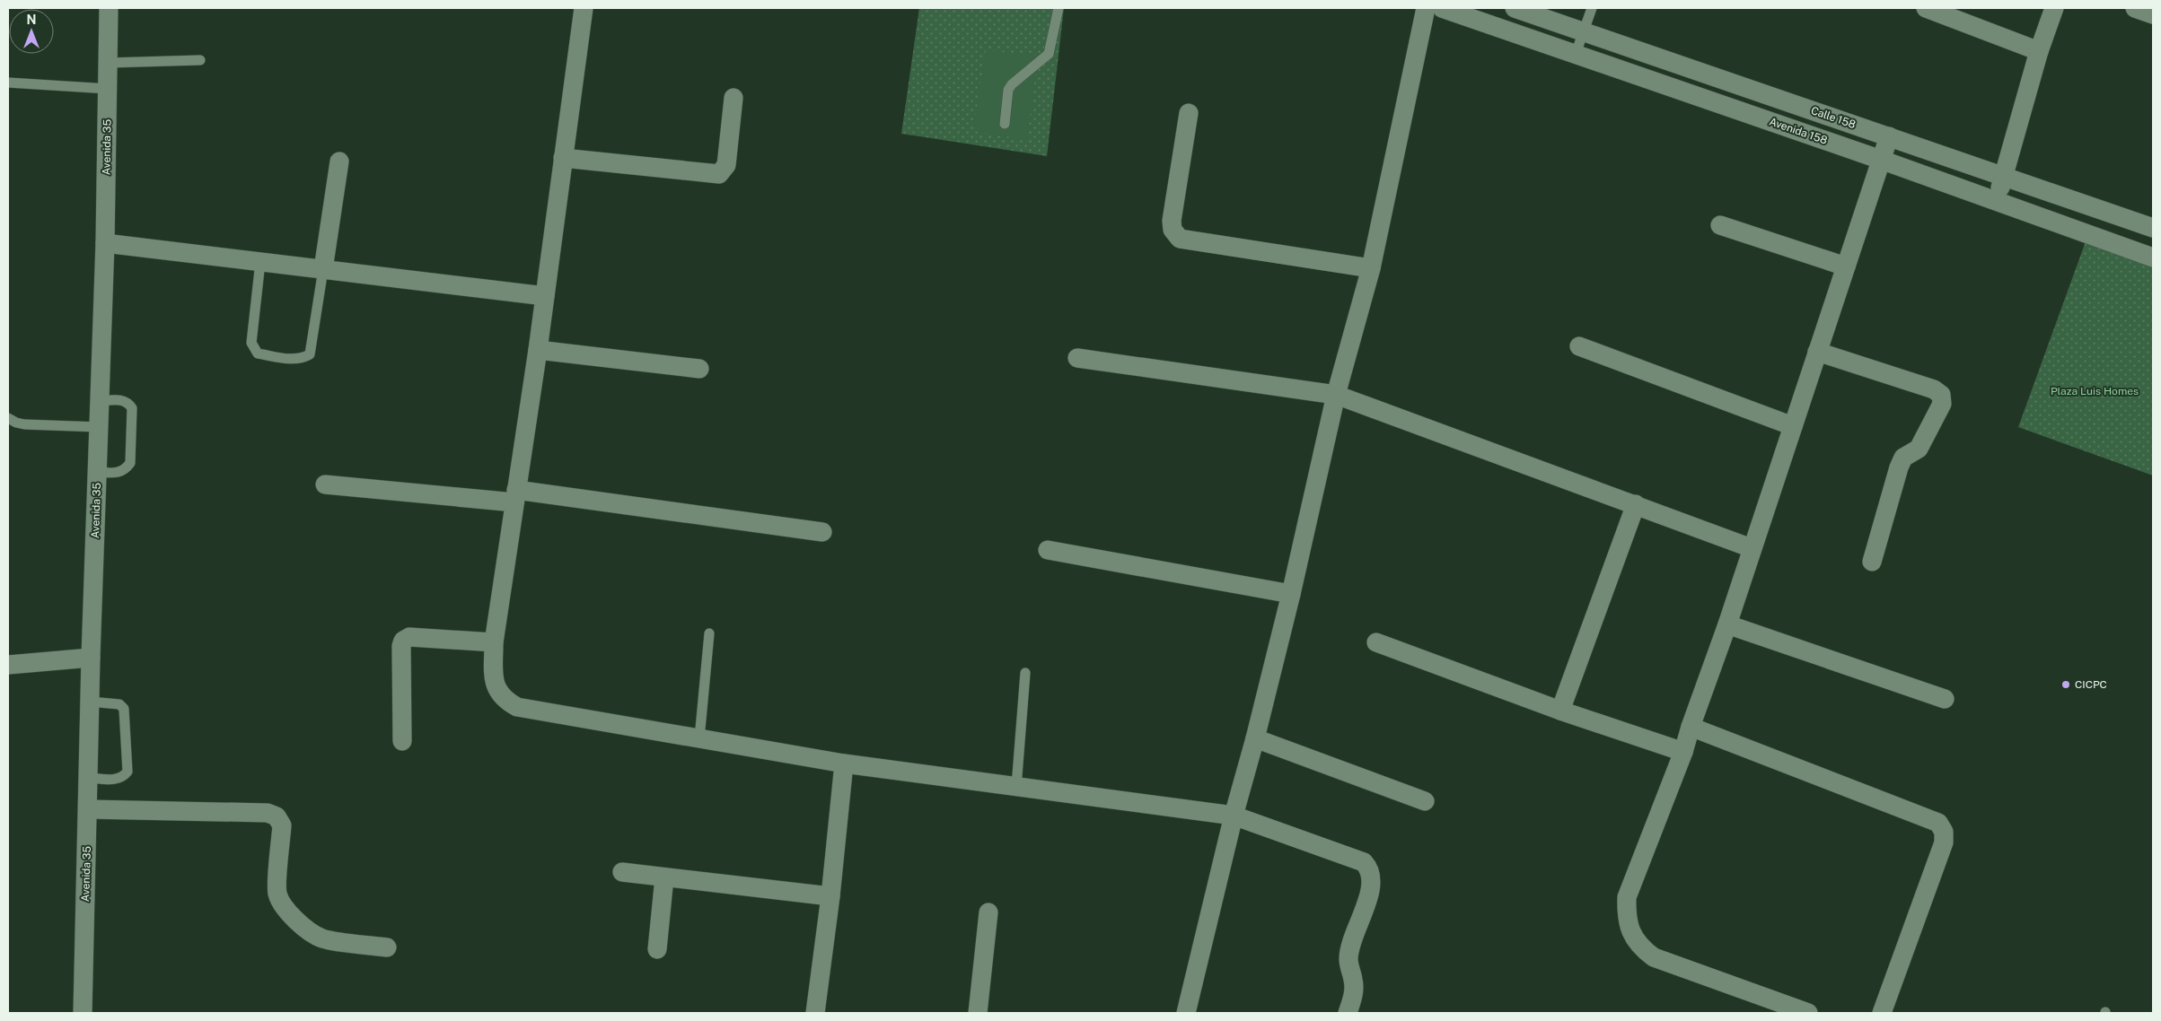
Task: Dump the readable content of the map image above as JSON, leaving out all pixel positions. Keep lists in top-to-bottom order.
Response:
{
  "streets": {
    "street": ["Calle 158", "Avenida 158", "Avenida 35"]
  },
  "parks": ["Plaza Luis Homes"],
  "places": ["CICPC"],
  "north": "top"
}
